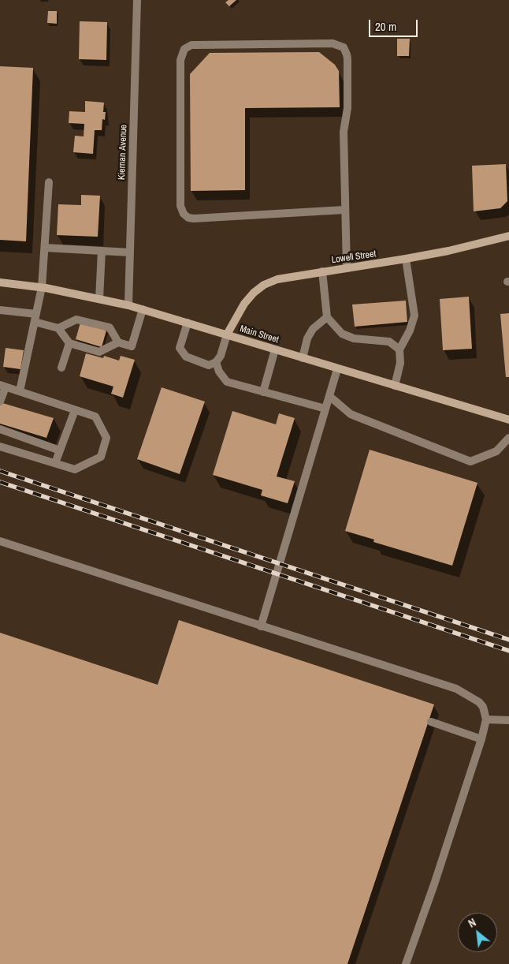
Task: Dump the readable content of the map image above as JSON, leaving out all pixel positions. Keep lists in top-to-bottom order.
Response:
{
  "streets": {
    "main road": ["Lowell Street", "Main Street"],
    "street": ["Kiernan Avenue"]
  },
  "crossings": [
    ["Kiernan Avenue", "Main Street"],
    ["Lowell Street", "Main Street"]
  ],
  "scale_bar": "20 m",
  "north": "top left"
}
